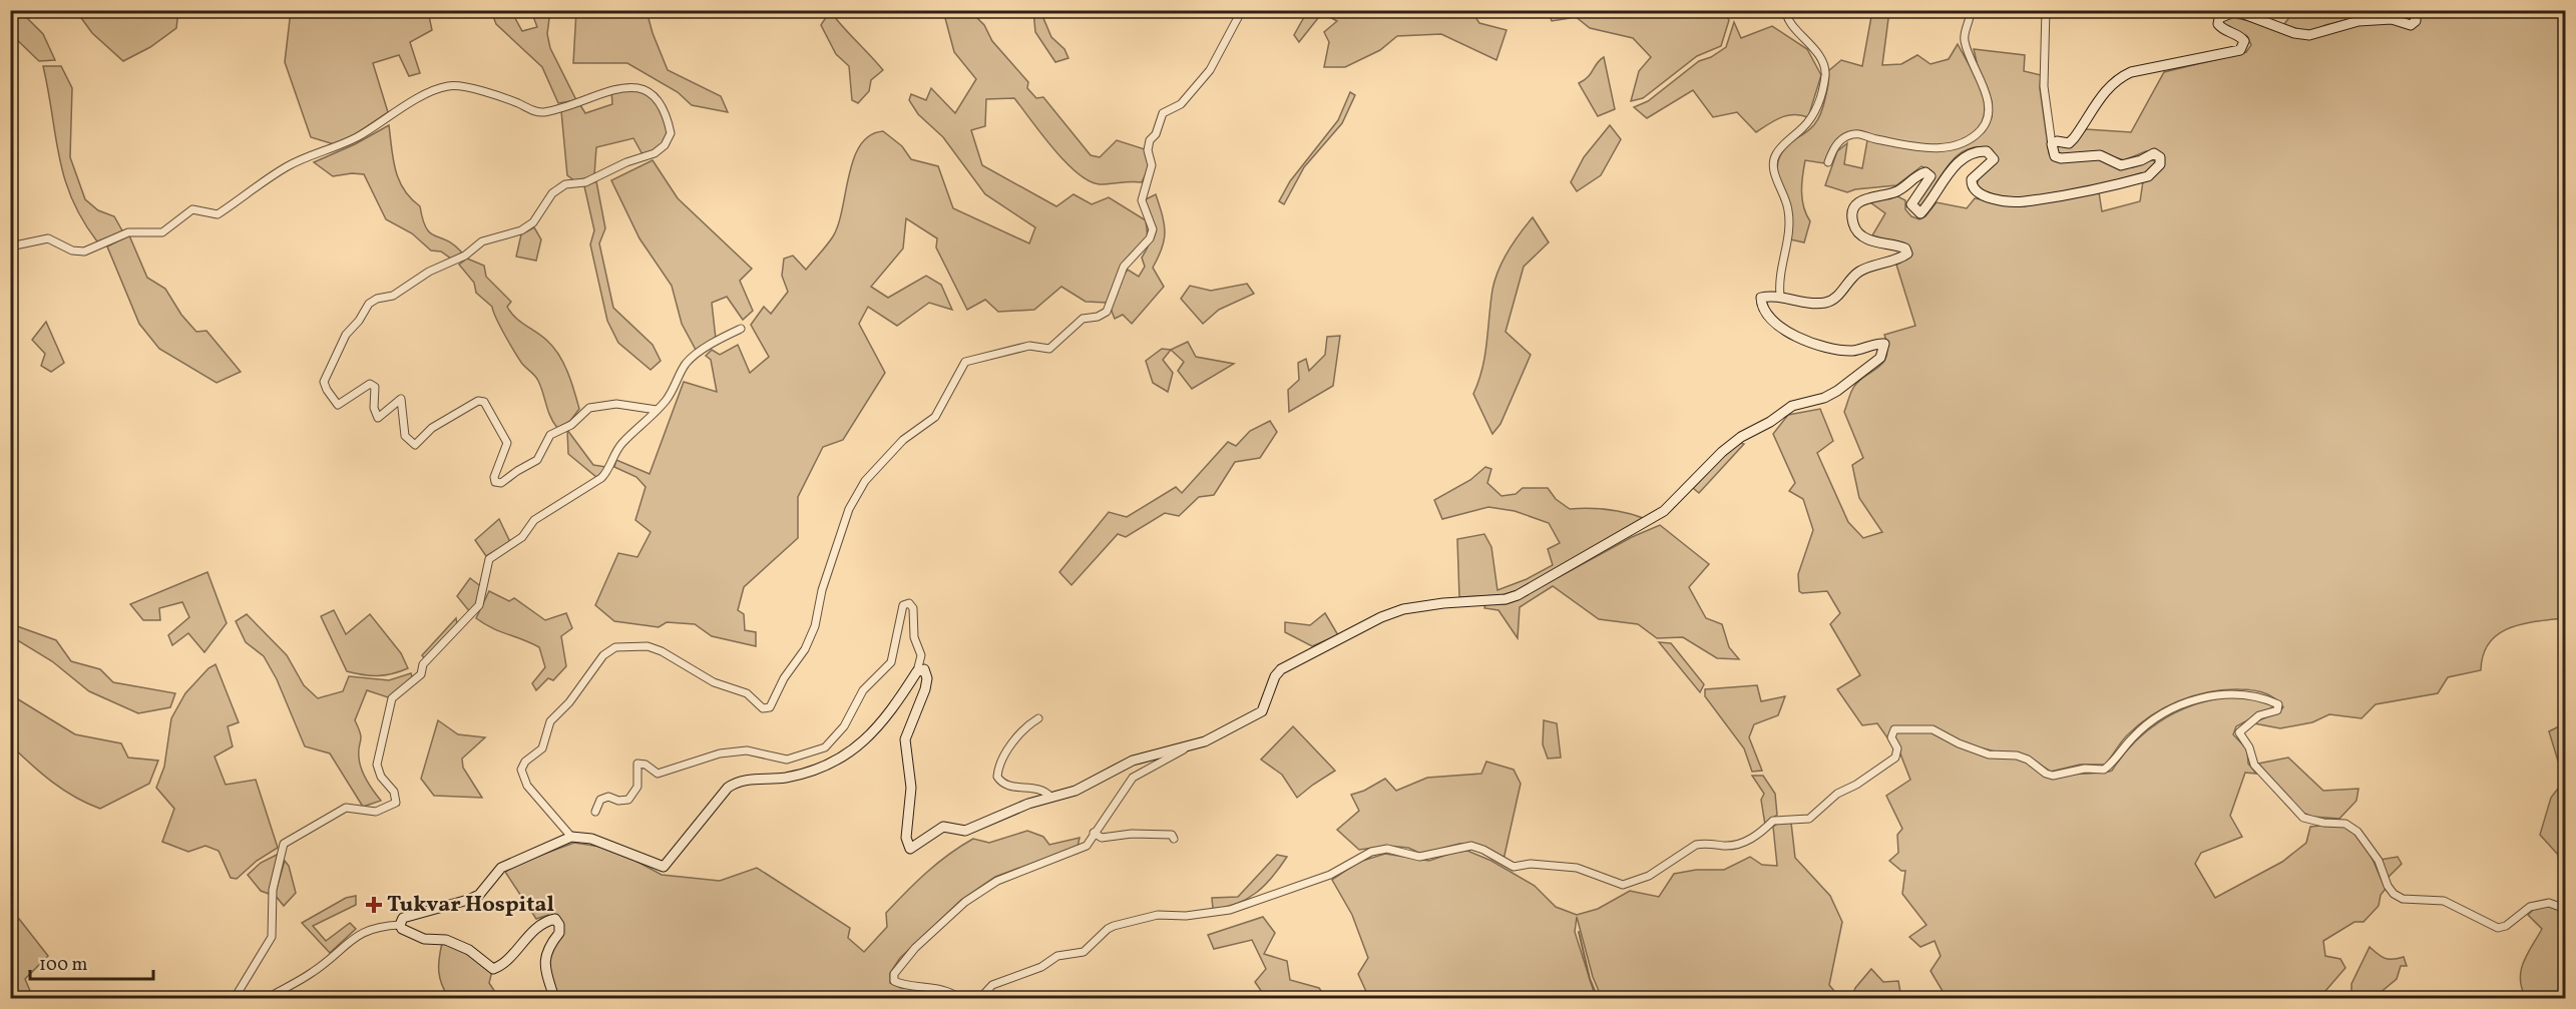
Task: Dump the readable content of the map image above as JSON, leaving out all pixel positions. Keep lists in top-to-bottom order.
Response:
{
  "places": {
    "health": ["Tukvar Hospital"]
  },
  "scale_bar": "100 m"
}
